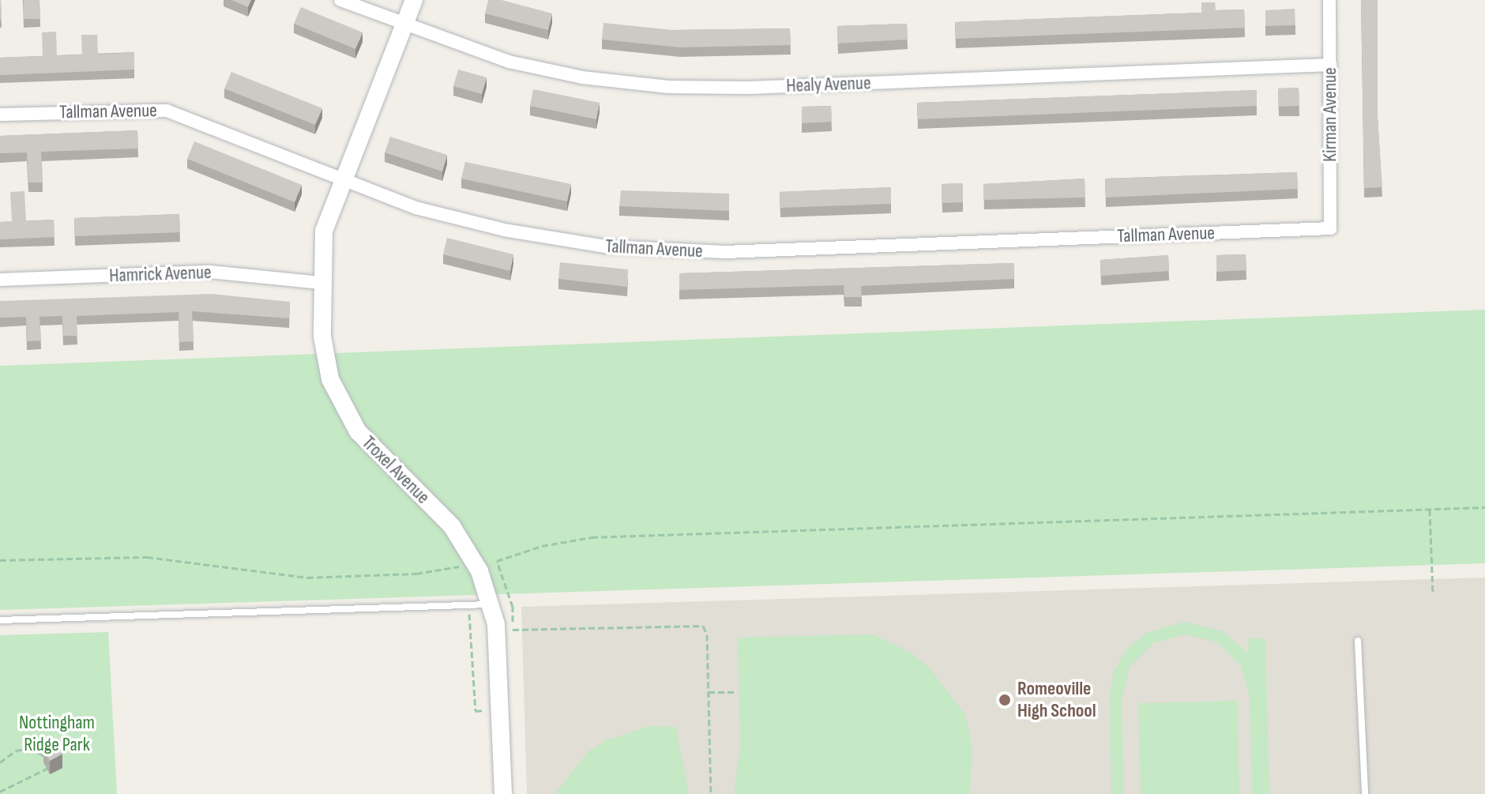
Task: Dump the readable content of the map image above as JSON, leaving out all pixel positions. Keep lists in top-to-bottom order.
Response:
{
  "streets": {
    "street": [
      "Healy Avenue",
      "Tallman Avenue",
      "Kirman Avenue",
      "Hamrick Avenue",
      "Troxel Avenue"
    ]
  },
  "crossings": [
    ["Healy Avenue", "Kirman Avenue"],
    ["Healy Avenue", "Troxel Avenue"],
    ["Tallman Avenue", "Kirman Avenue"],
    ["Tallman Avenue", "Troxel Avenue"],
    ["Hamrick Avenue", "Troxel Avenue"]
  ],
  "parks": ["Nottingham Ridge Park"],
  "places": ["Romeoville High School"]
}
